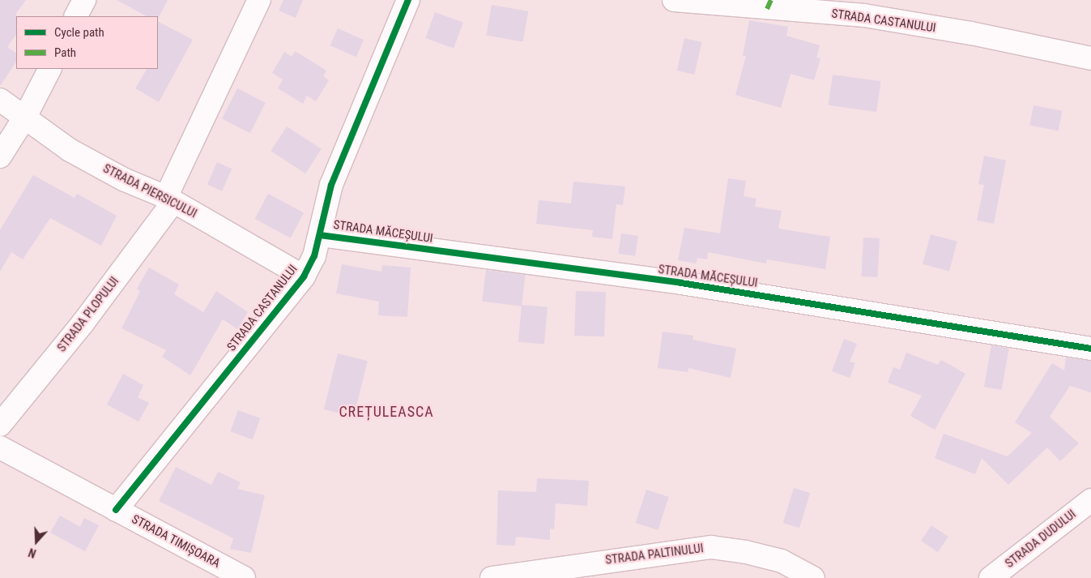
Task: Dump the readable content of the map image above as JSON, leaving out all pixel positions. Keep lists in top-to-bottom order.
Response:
{
  "streets": {
    "street": [
      "STRADA CASTANULUI",
      "STRADA PIERSICULUI",
      "STRADA MĂCEȘULUI",
      "STRADA PLOPULUI",
      "STRADA DUDULUI",
      "STRADA TIMIȘOARA",
      "STRADA PALTINULUI"
    ]
  },
  "crossings": [
    ["STRADA CASTANULUI", "STRADA PIERSICULUI"],
    ["STRADA CASTANULUI", "STRADA MĂCEȘULUI"],
    ["STRADA CASTANULUI", "STRADA TIMIȘOARA"],
    ["STRADA PIERSICULUI", "STRADA PLOPULUI"]
  ],
  "districts": ["CREȚULEASCA"],
  "legend": ["Cycle path", "Path"],
  "north": "bottom"
}
